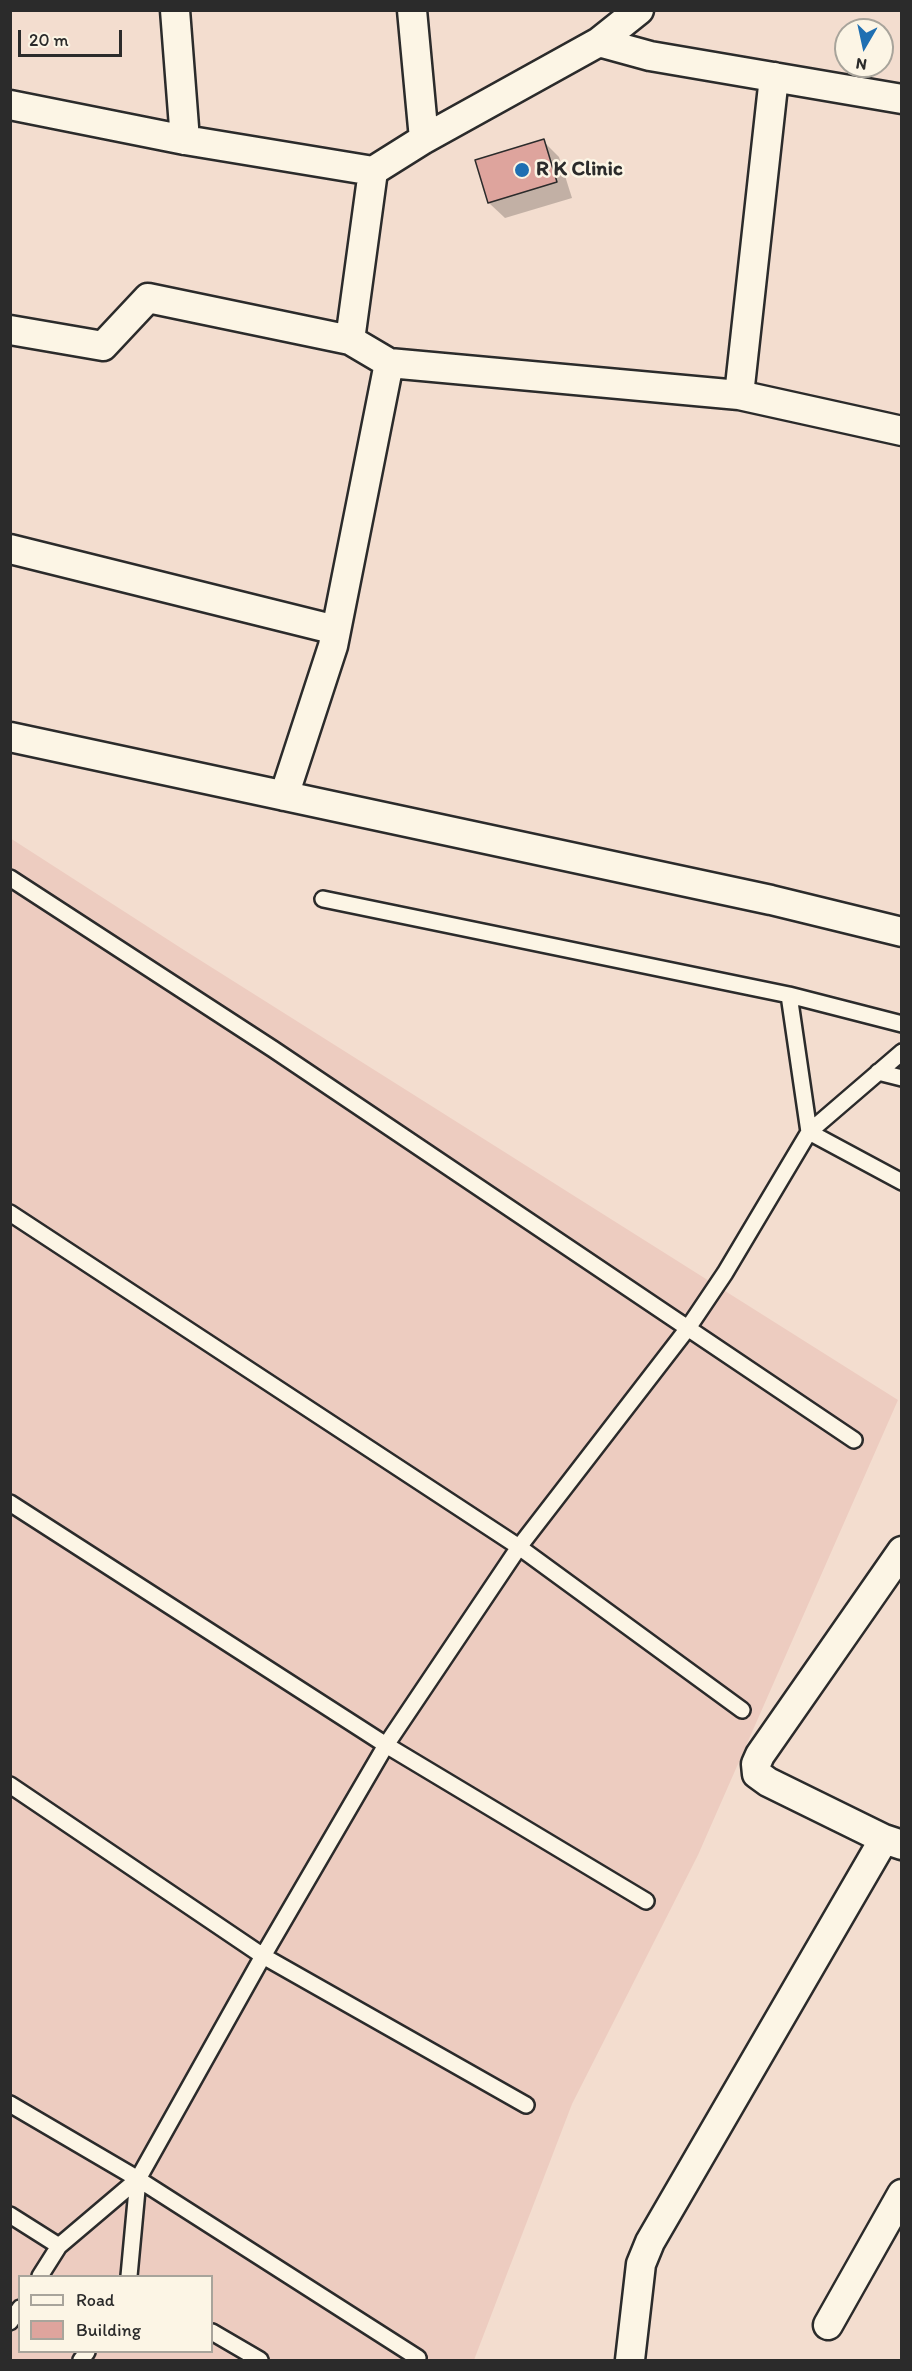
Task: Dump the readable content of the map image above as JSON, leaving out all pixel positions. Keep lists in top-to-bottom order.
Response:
{
  "places": ["R K Clinic"],
  "legend": ["Road", "Building"],
  "scale_bar": "20 m",
  "north": "bottom"
}
